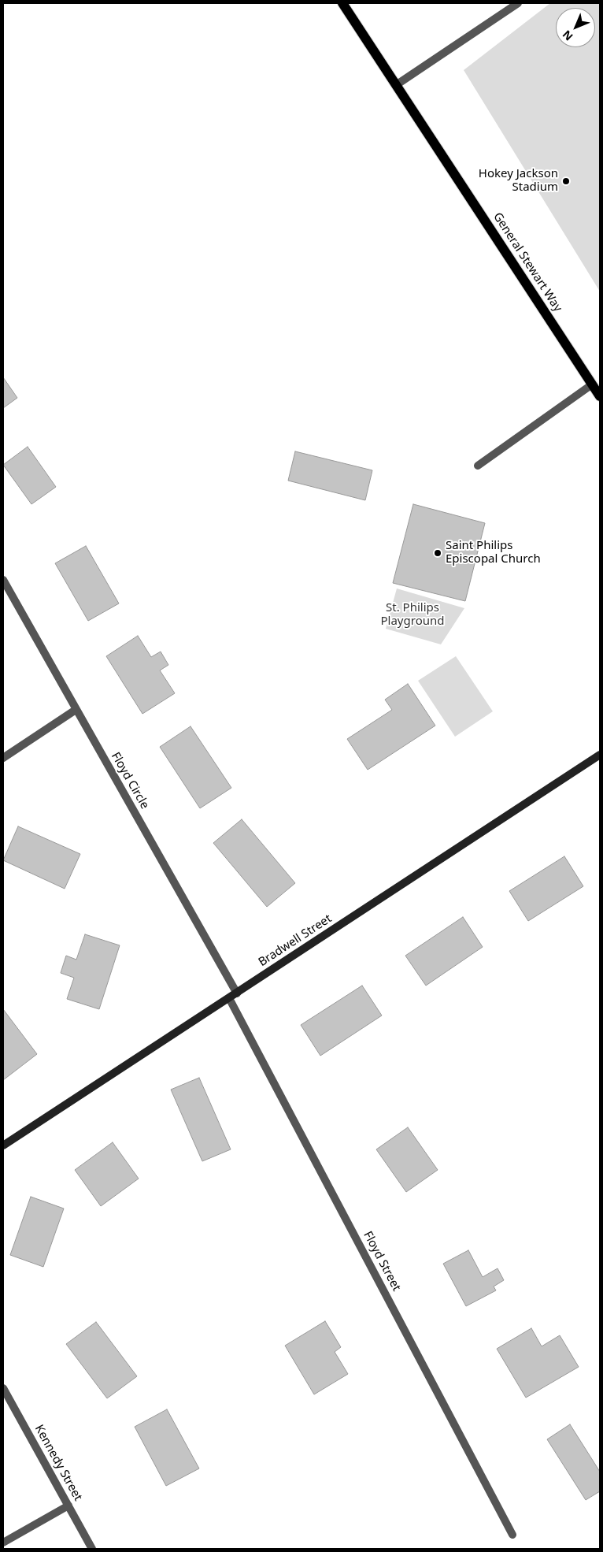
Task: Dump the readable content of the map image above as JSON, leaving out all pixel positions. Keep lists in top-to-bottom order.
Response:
{
  "streets": {
    "main road": ["General Stewart Way"],
    "street": [
      "Floyd Circle",
      "Bradwell Street",
      "Floyd Street",
      "Kennedy Street"
    ]
  },
  "crossings": [
    ["Floyd Circle", "Bradwell Street"],
    ["Bradwell Street", "Floyd Street"]
  ],
  "parks": ["St. Philips Playground"],
  "places": ["Hokey Jackson Stadium", "Saint Philips Episcopal Church"],
  "north": "bottom left"
}
